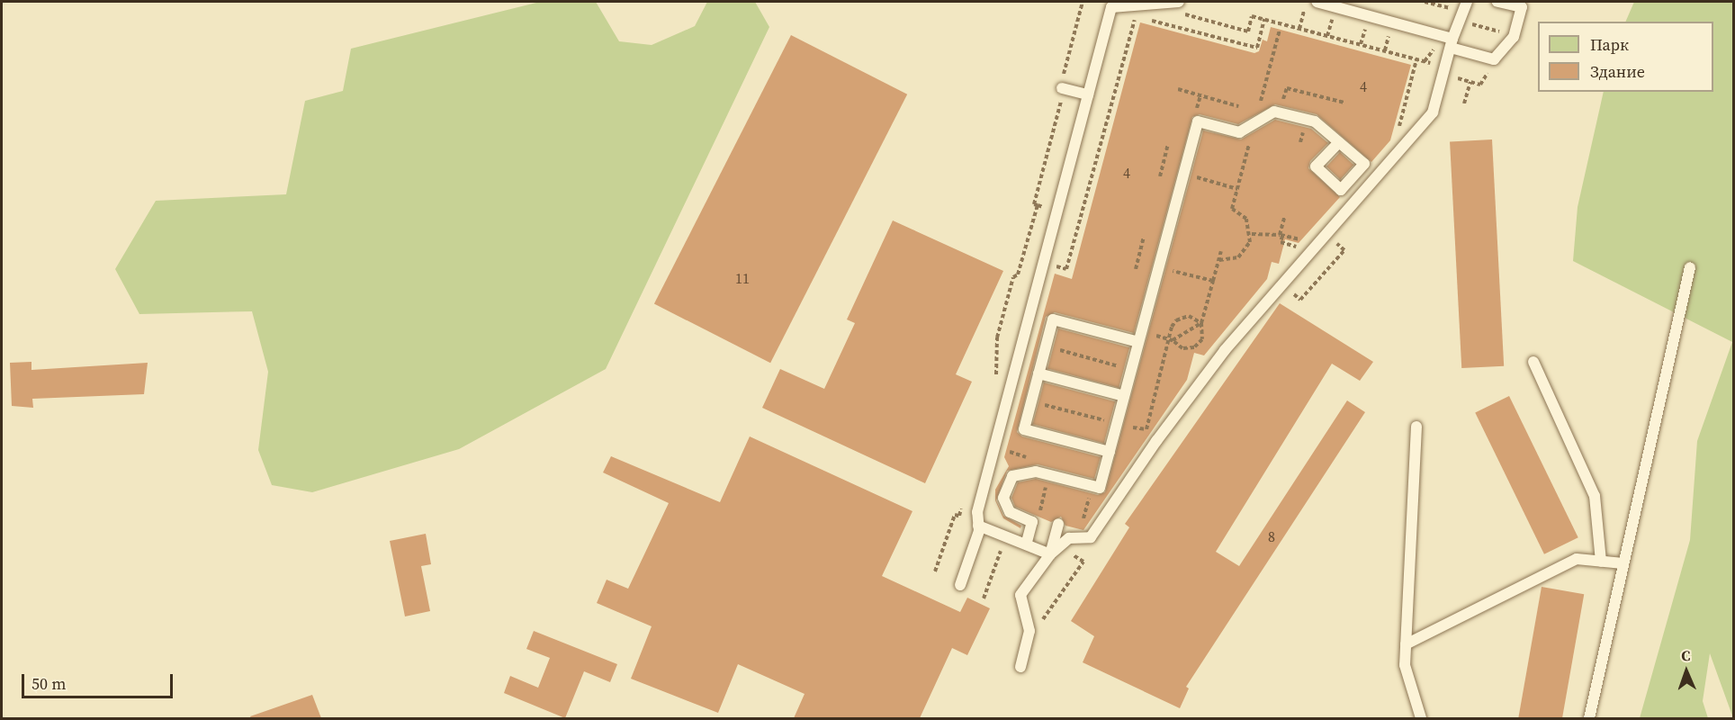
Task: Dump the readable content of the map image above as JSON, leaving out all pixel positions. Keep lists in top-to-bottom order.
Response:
{
  "house_numbers": [
    "4",
    "4",
    "11",
    "8"
  ],
  "legend": ["Парк", "Здание"],
  "scale_bar": "50 m",
  "north": "top"
}
